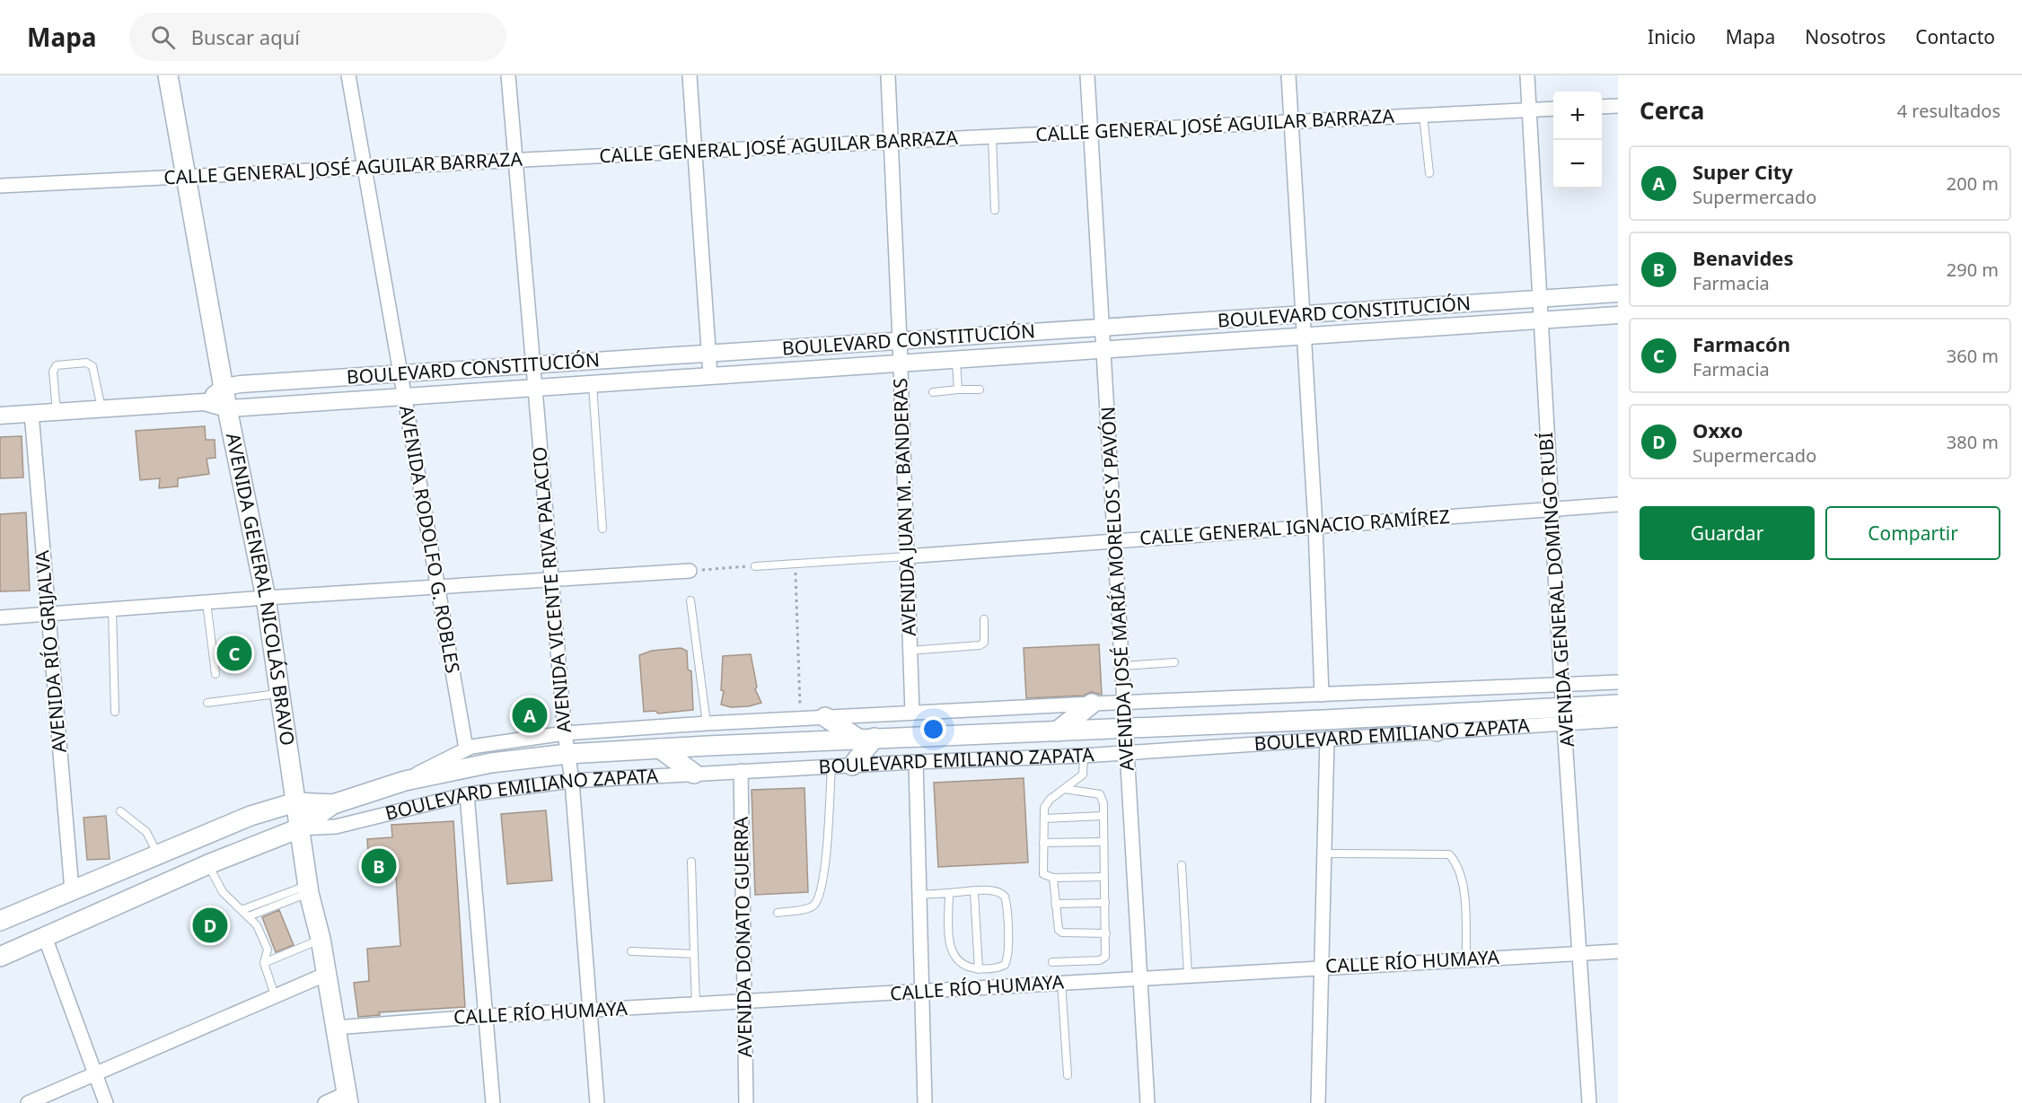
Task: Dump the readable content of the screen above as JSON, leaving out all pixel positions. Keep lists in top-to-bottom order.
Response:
{
  "streets": {
    "main road": ["AVENIDA GENERAL NICOLÁS BRAVO", "BOULEVARD EMILIANO ZAPATA"],
    "street": [
      "CALLE GENERAL JOSÉ AGUILAR BARRAZA",
      "BOULEVARD CONSTITUCIÓN",
      "AVENIDA JUAN M. BANDERAS",
      "CALLE GENERAL IGNACIO RAMÍREZ",
      "AVENIDA RODOLFO G. ROBLES",
      "AVENIDA JOSÉ MARÍA MORELOS Y PAVÓN",
      "AVENIDA VICENTE RIVA PALACIO",
      "AVENIDA GENERAL DOMINGO RUBÍ",
      "AVENIDA RÍO GRIJALVA",
      "AVENIDA DONATO GUERRA",
      "CALLE RÍO HUMAYA"
    ]
  },
  "crossings": [
    ["CALLE GENERAL JOSÉ AGUILAR BARRAZA", "AVENIDA JUAN M. BANDERAS"],
    ["CALLE GENERAL JOSÉ AGUILAR BARRAZA", "AVENIDA RODOLFO G. ROBLES"],
    ["CALLE GENERAL JOSÉ AGUILAR BARRAZA", "AVENIDA GENERAL NICOLÁS BRAVO"],
    ["CALLE GENERAL JOSÉ AGUILAR BARRAZA", "AVENIDA JOSÉ MARÍA MORELOS Y PAVÓN"],
    ["CALLE GENERAL JOSÉ AGUILAR BARRAZA", "AVENIDA VICENTE RIVA PALACIO"],
    ["CALLE GENERAL JOSÉ AGUILAR BARRAZA", "AVENIDA GENERAL DOMINGO RUBÍ"],
    ["BOULEVARD CONSTITUCIÓN", "AVENIDA JUAN M. BANDERAS"],
    ["BOULEVARD CONSTITUCIÓN", "AVENIDA RODOLFO G. ROBLES"],
    ["BOULEVARD CONSTITUCIÓN", "AVENIDA GENERAL NICOLÁS BRAVO"],
    ["BOULEVARD CONSTITUCIÓN", "AVENIDA JOSÉ MARÍA MORELOS Y PAVÓN"],
    ["BOULEVARD CONSTITUCIÓN", "AVENIDA VICENTE RIVA PALACIO"],
    ["BOULEVARD CONSTITUCIÓN", "AVENIDA GENERAL DOMINGO RUBÍ"],
    ["BOULEVARD CONSTITUCIÓN", "AVENIDA RÍO GRIJALVA"],
    ["AVENIDA JUAN M. BANDERAS", "CALLE GENERAL IGNACIO RAMÍREZ"],
    ["AVENIDA JUAN M. BANDERAS", "BOULEVARD EMILIANO ZAPATA"],
    ["CALLE GENERAL IGNACIO RAMÍREZ", "AVENIDA JOSÉ MARÍA MORELOS Y PAVÓN"],
    ["CALLE GENERAL IGNACIO RAMÍREZ", "AVENIDA GENERAL DOMINGO RUBÍ"],
    ["AVENIDA RODOLFO G. ROBLES", "BOULEVARD EMILIANO ZAPATA"],
    ["AVENIDA GENERAL NICOLÁS BRAVO", "BOULEVARD EMILIANO ZAPATA"],
    ["AVENIDA GENERAL NICOLÁS BRAVO", "CALLE RÍO HUMAYA"],
    ["AVENIDA JOSÉ MARÍA MORELOS Y PAVÓN", "BOULEVARD EMILIANO ZAPATA"],
    ["AVENIDA JOSÉ MARÍA MORELOS Y PAVÓN", "CALLE RÍO HUMAYA"],
    ["AVENIDA VICENTE RIVA PALACIO", "BOULEVARD EMILIANO ZAPATA"],
    ["AVENIDA VICENTE RIVA PALACIO", "CALLE RÍO HUMAYA"],
    ["AVENIDA GENERAL DOMINGO RUBÍ", "BOULEVARD EMILIANO ZAPATA"],
    ["AVENIDA GENERAL DOMINGO RUBÍ", "CALLE RÍO HUMAYA"],
    ["AVENIDA RÍO GRIJALVA", "BOULEVARD EMILIANO ZAPATA"],
    ["BOULEVARD EMILIANO ZAPATA", "AVENIDA DONATO GUERRA"],
    ["AVENIDA DONATO GUERRA", "CALLE RÍO HUMAYA"]
  ],
  "page": {
    "header": "Mapa",
    "search": "Buscar aquí",
    "nav": [
      "Inicio",
      "Mapa",
      "Nosotros",
      "Contacto"
    ],
    "heading": ["Cerca", "4 resultados"],
    "map_buttons": ["+", "−"],
    "list": [
      {
        "mark": "A",
        "name": "Super City",
        "note": "Supermercado",
        "value": "200 m"
      },
      {
        "mark": "B",
        "name": "Benavides",
        "note": "Farmacia",
        "value": "290 m"
      },
      {
        "mark": "C",
        "name": "Farmacón",
        "note": "Farmacia",
        "value": "360 m"
      },
      {
        "mark": "D",
        "name": "Oxxo",
        "note": "Supermercado",
        "value": "380 m"
      }
    ],
    "buttons": ["Guardar", "Compartir"],
    "pins": [
      "C",
      "A",
      "B",
      "D"
    ]
  }
}
